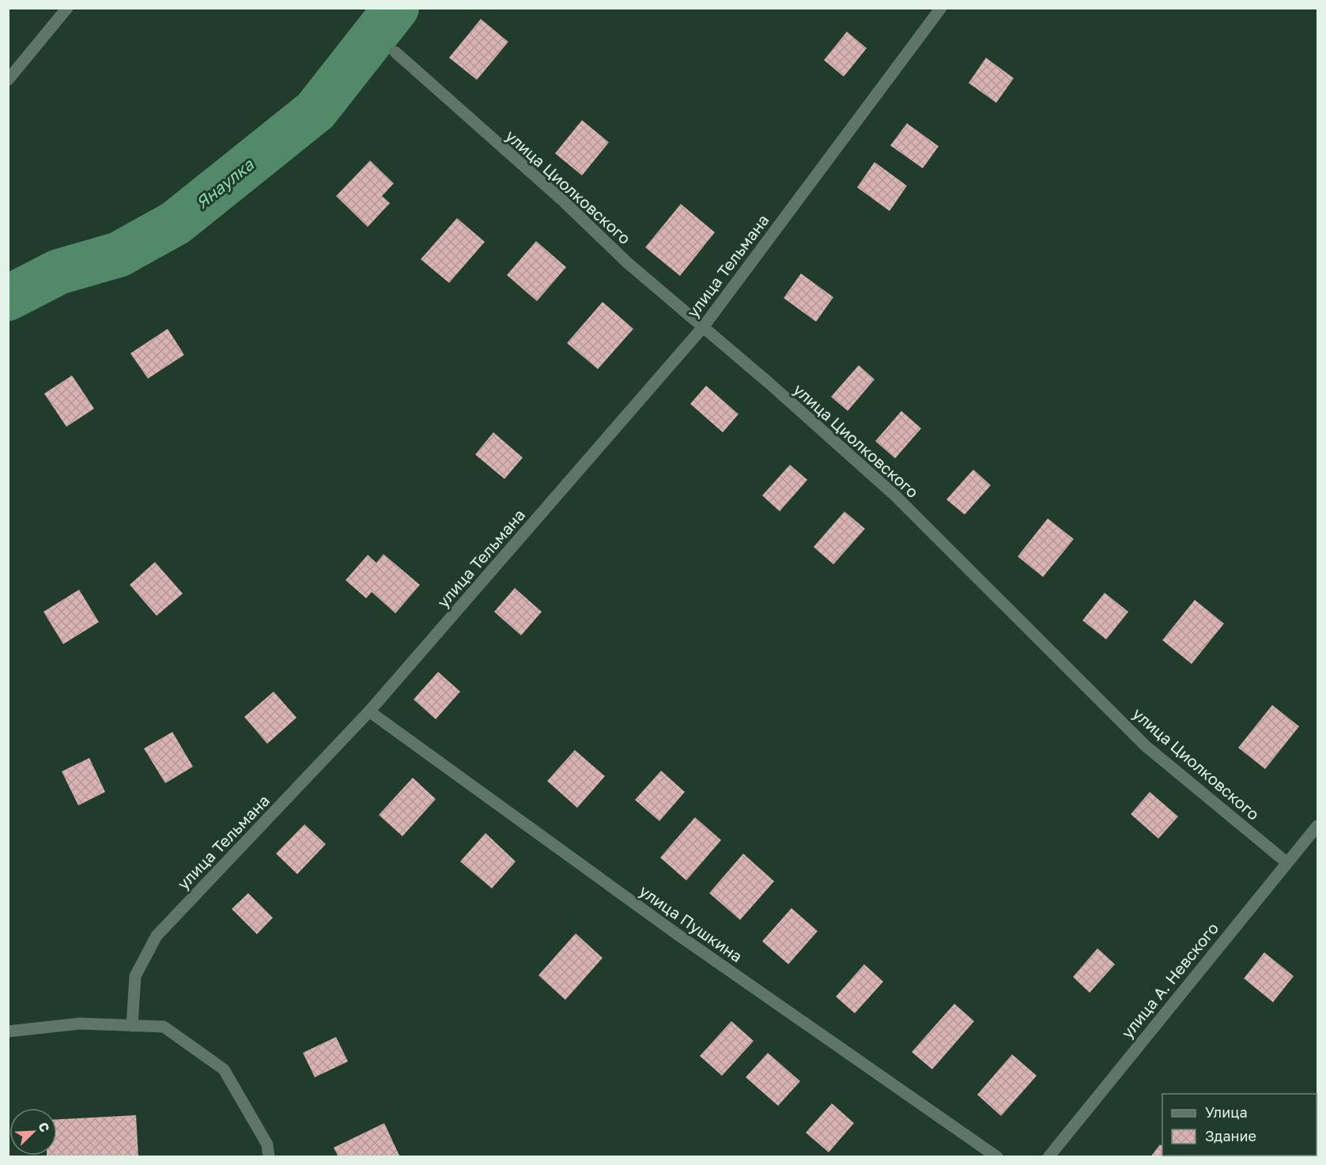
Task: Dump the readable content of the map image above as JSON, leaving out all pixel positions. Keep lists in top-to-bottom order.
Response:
{
  "streets": {
    "street": [
      "улица Циолковского",
      "улица Тельмана",
      "улица Пушкина",
      "улица А. Невского"
    ]
  },
  "crossings": [
    ["улица Циолковского", "улица Тельмана"],
    ["улица Циолковского", "улица А. Невского"],
    ["улица Тельмана", "улица Пушкина"]
  ],
  "water": ["Янаулка"],
  "legend": ["Улица", "Здание"],
  "north": "top right"
}
